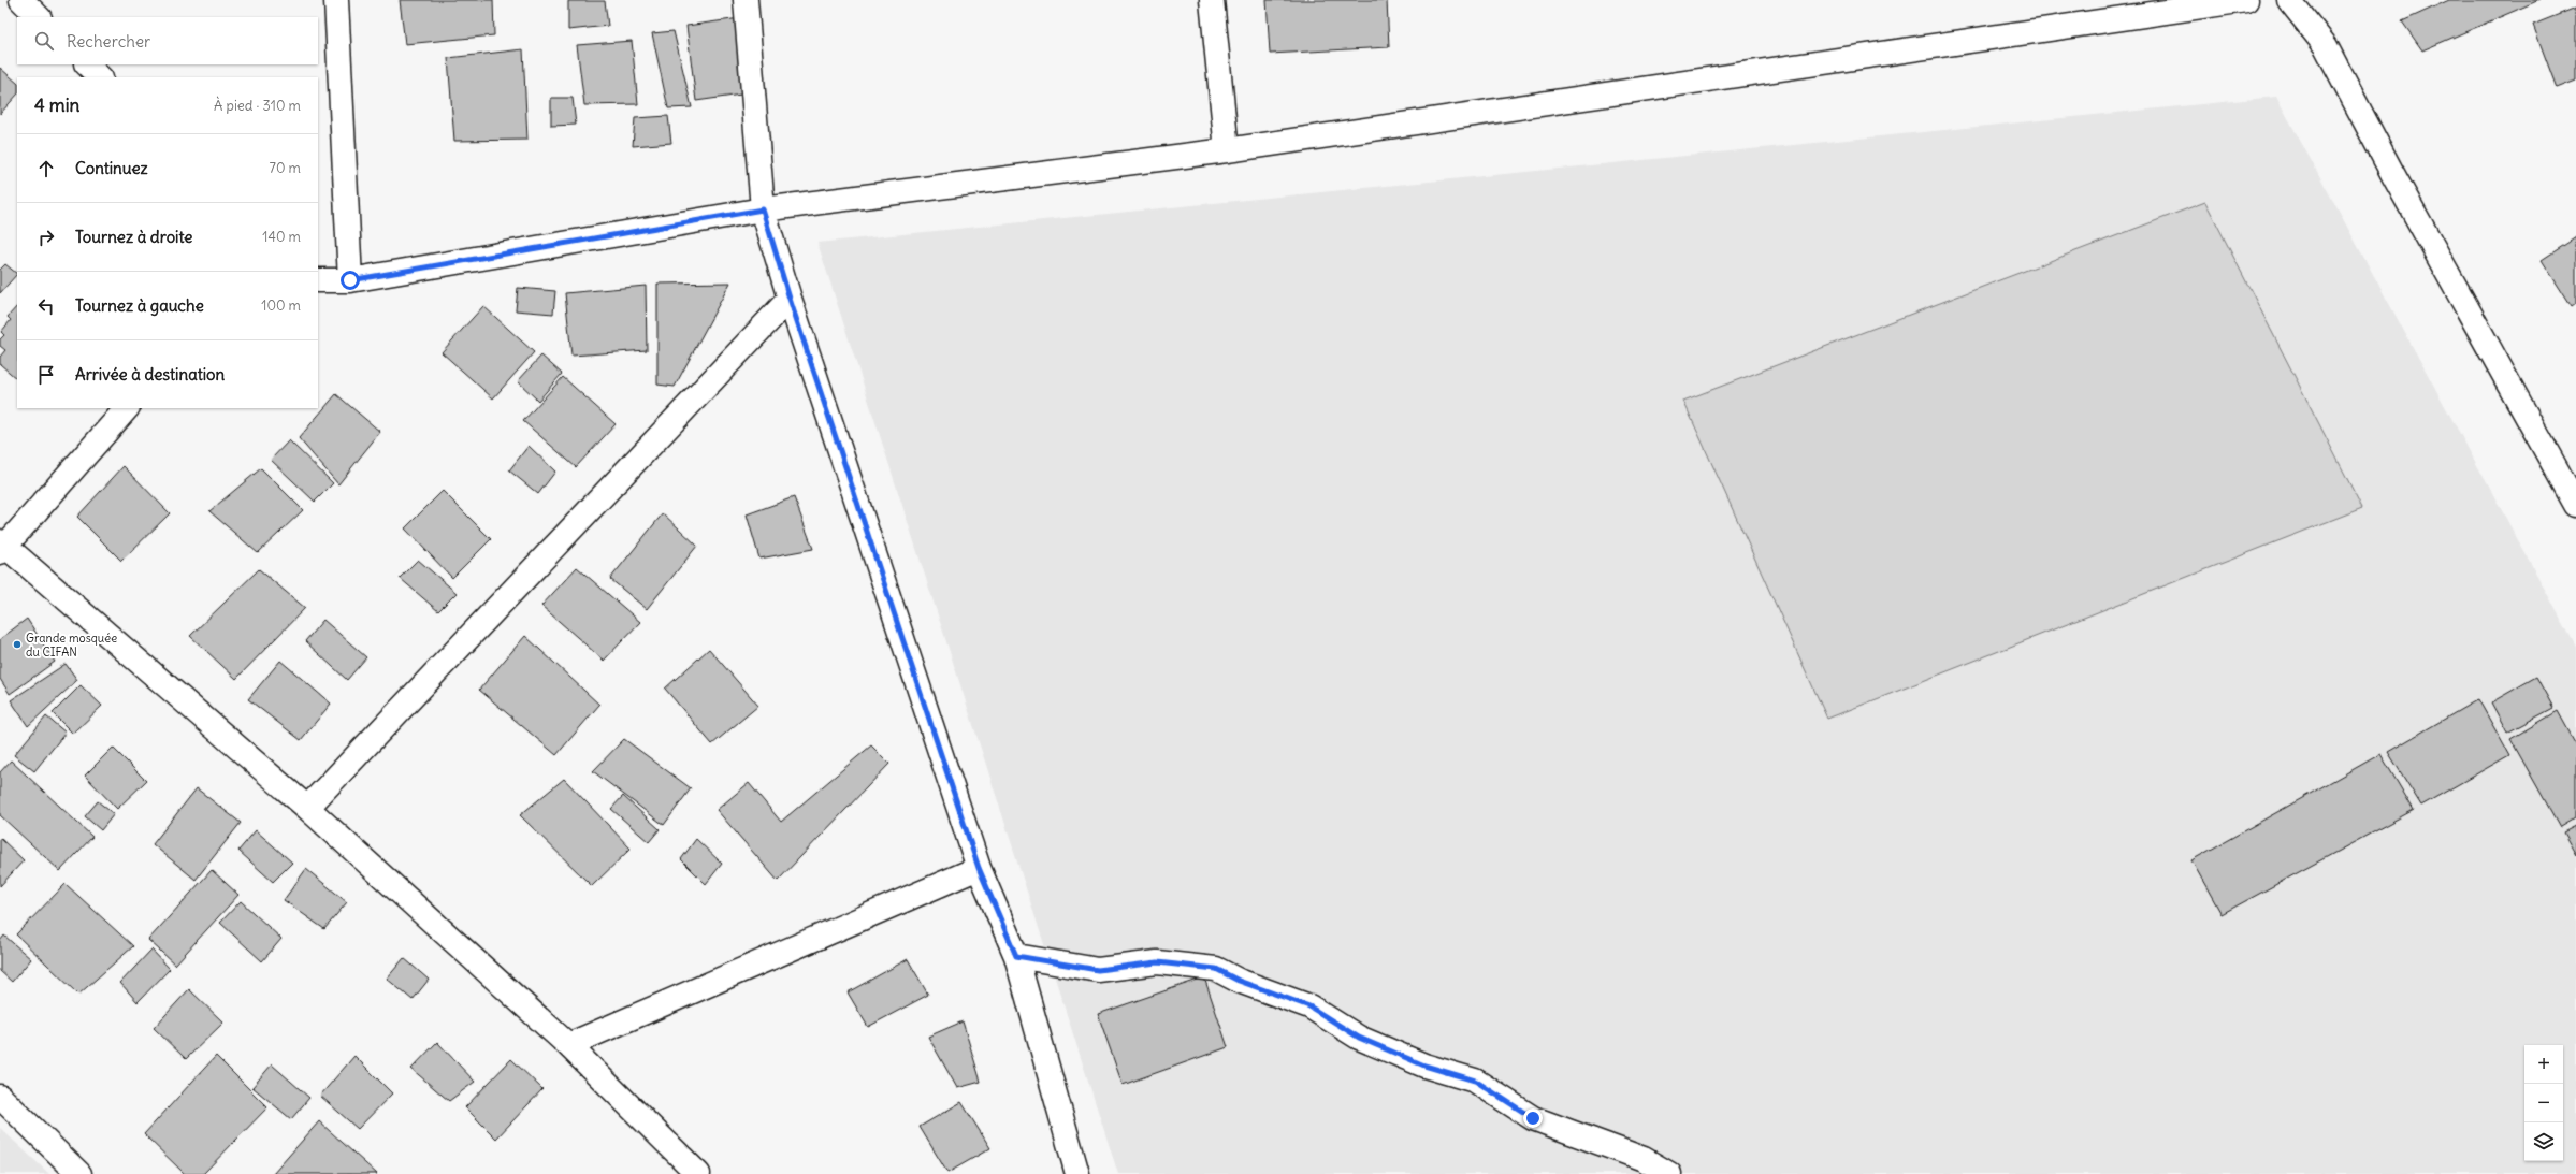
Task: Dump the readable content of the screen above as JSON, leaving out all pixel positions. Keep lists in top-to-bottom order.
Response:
{
  "places": ["Grande mosquée du CIFAN"],
  "page": {
    "search": "Rechercher",
    "heading": ["4 min", "À pied · 310 m"],
    "list": [
      ["Continuez", "70 m"],
      ["Tournez à droite", "140 m"],
      ["Tournez à gauche", "100 m"],
      "Arrivée à destination"
    ],
    "map_buttons": ["+", "−"]
  }
}
